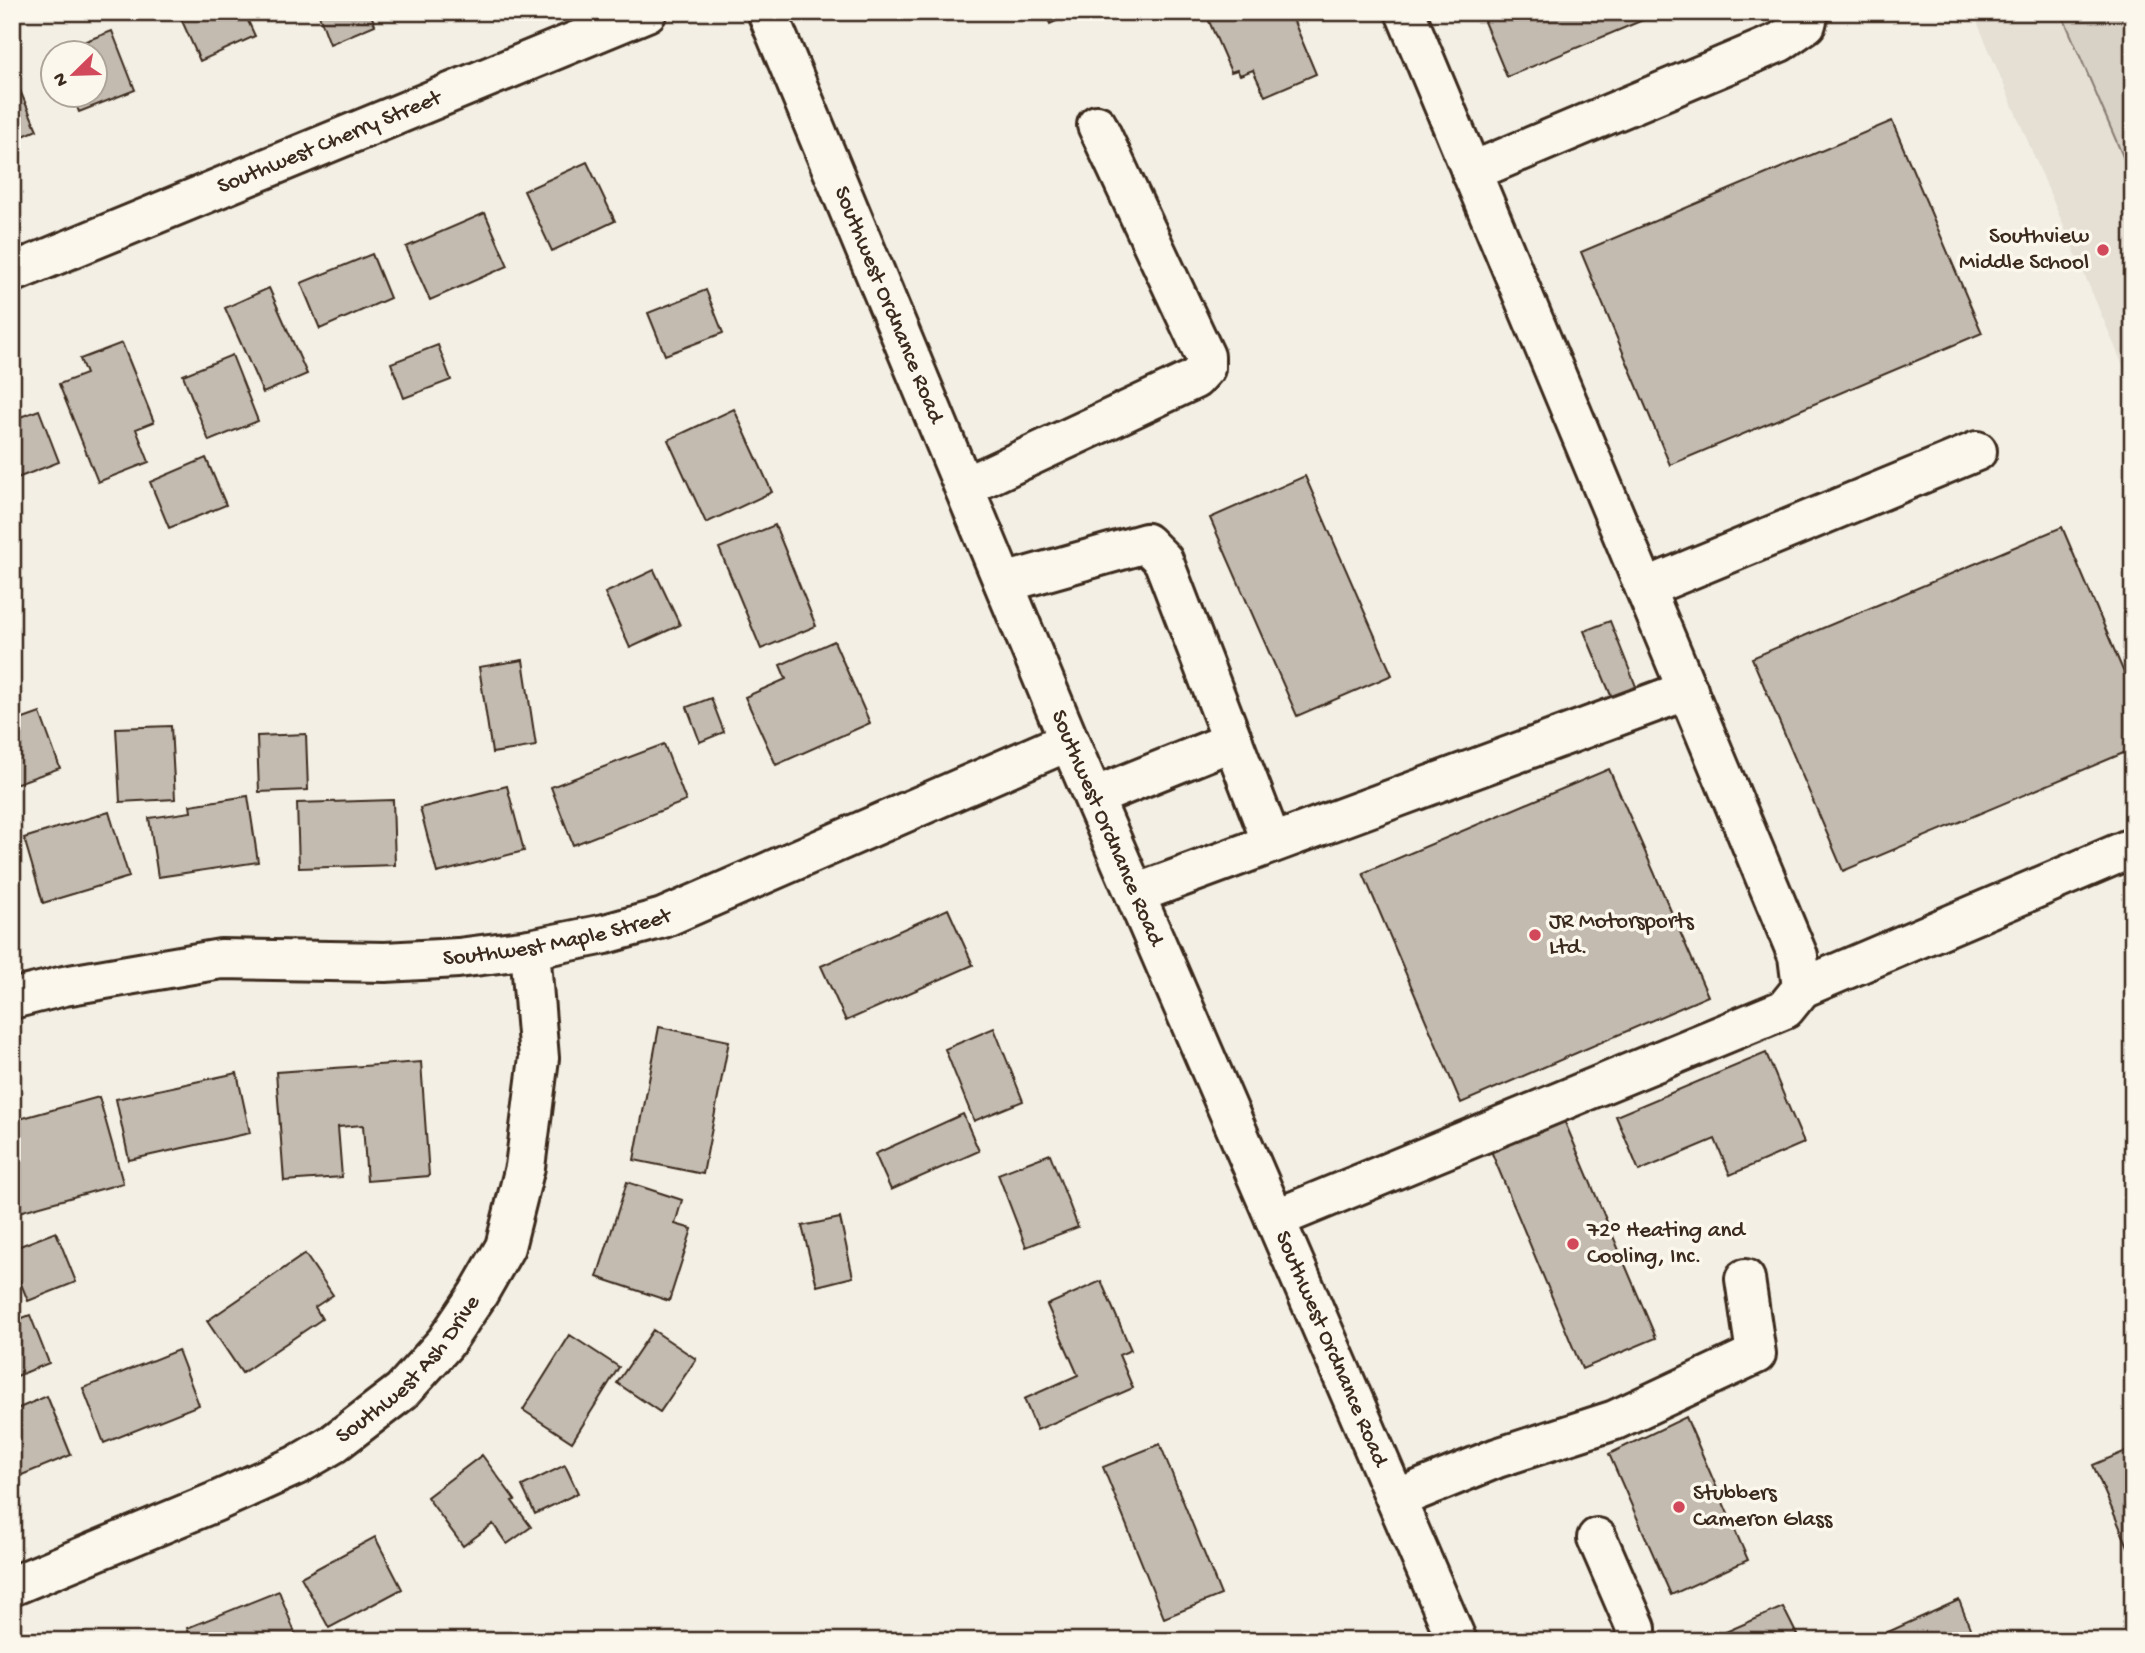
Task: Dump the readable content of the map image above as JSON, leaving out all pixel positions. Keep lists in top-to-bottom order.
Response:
{
  "streets": {
    "street": [
      "Southwest Cherry Street",
      "Southwest Ordnance Road",
      "Southwest Maple Street",
      "Southwest Ash Drive"
    ]
  },
  "crossings": [
    ["Southwest Ordnance Road", "Southwest Maple Street"],
    ["Southwest Maple Street", "Southwest Ash Drive"]
  ],
  "places": [
    "Southview Middle School",
    "JR Motorsports Ltd.",
    "72° Heating and Cooling, Inc.",
    "Stubbers Cameron Glass"
  ],
  "north": "bottom left"
}
